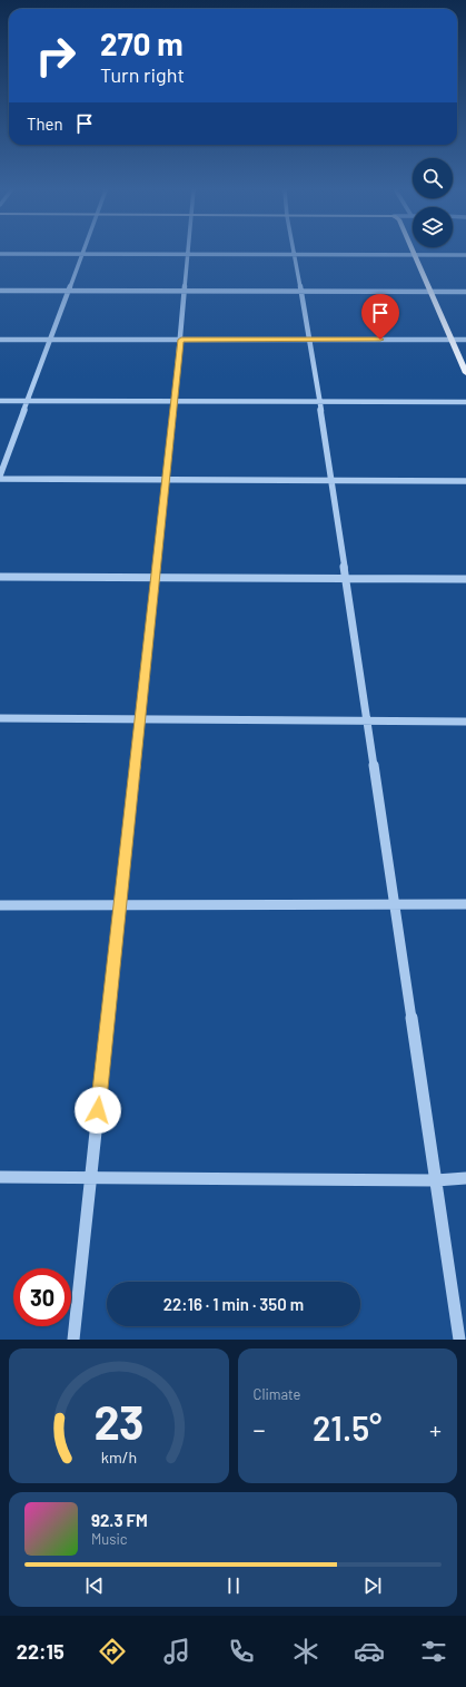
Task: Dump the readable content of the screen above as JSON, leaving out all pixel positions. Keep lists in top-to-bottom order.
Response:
{
  "page": {
    "turn": ["270 m", "Turn right"],
    "then": "Then",
    "limit": "30",
    "trip": "22:16 · 1 min · 350 m",
    "tile": "Climate",
    "heat": ["−", "21.5°", "+"],
    "song": ["92.3 FM", "Music"],
    "tabs": "22:15",
    "gauge": ["23", "km/h"]
  }
}
